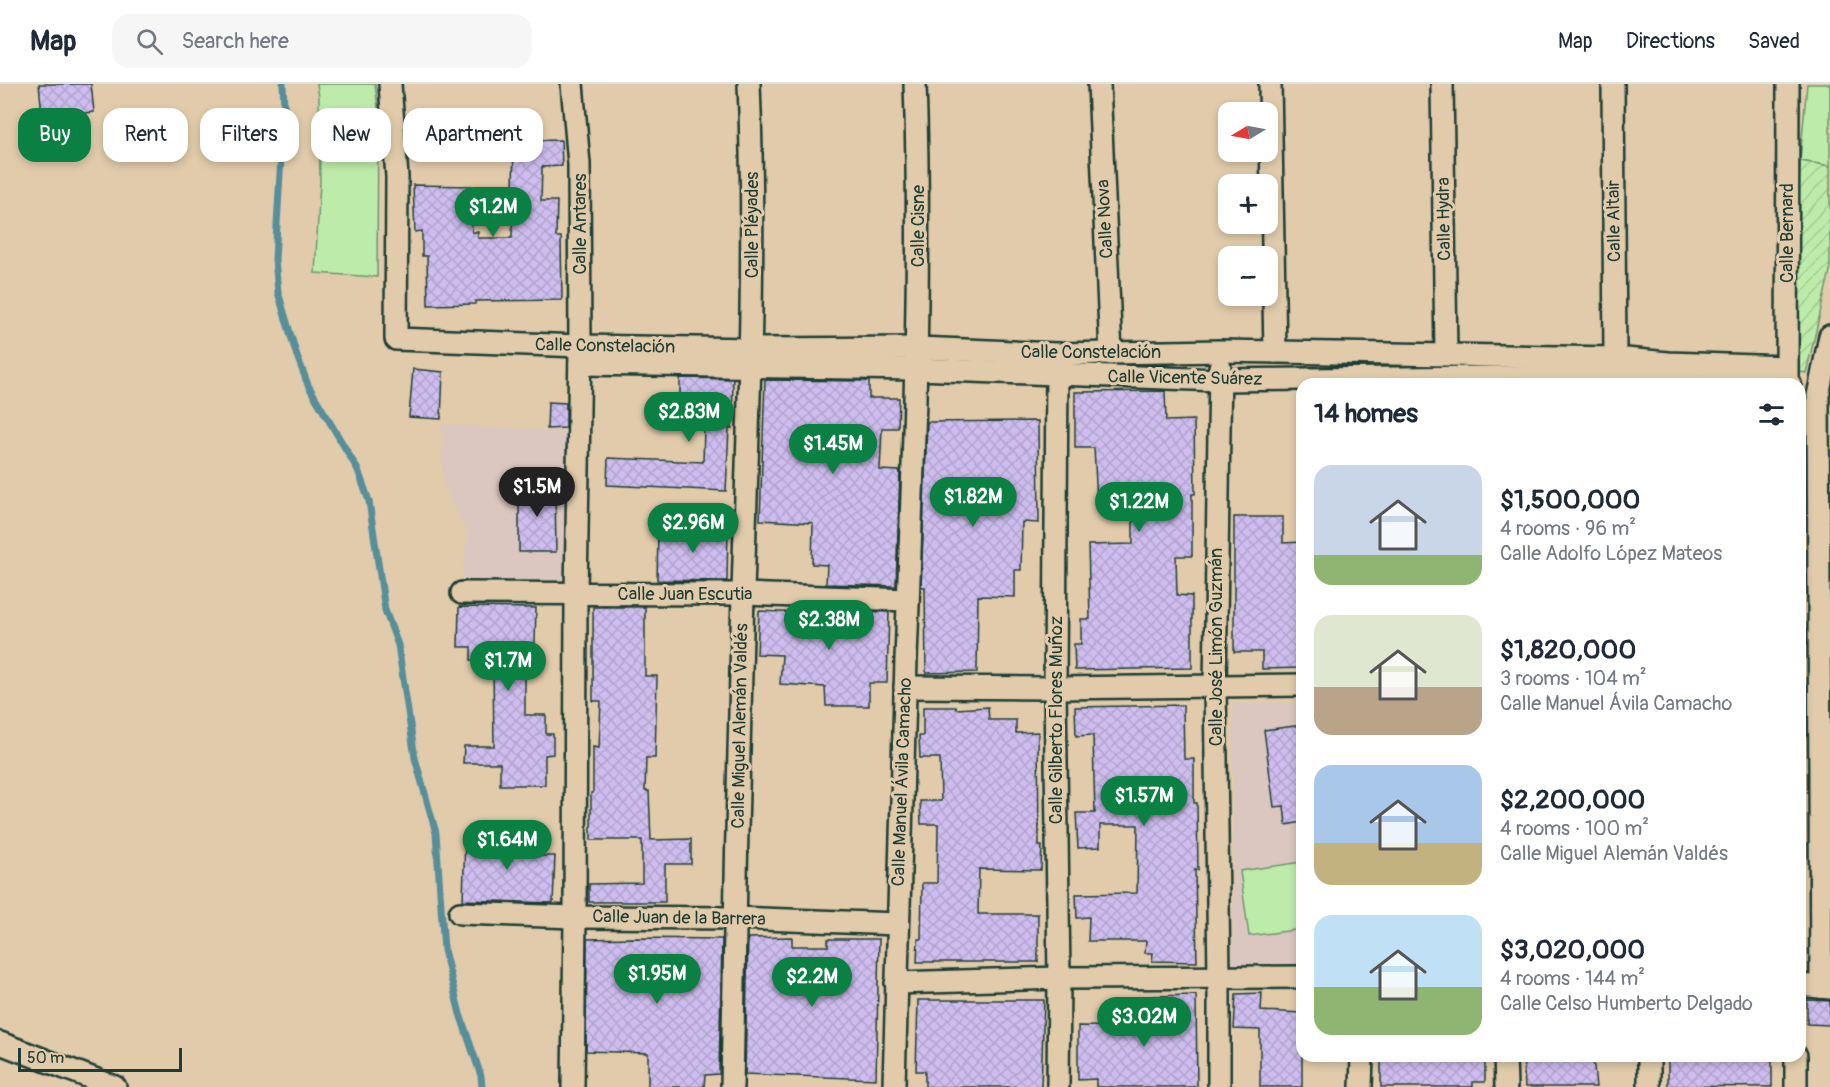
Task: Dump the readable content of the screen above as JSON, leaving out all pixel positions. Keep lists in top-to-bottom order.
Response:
{
  "streets": {
    "street": [
      "Calle Nova",
      "Calle Hydra",
      "Calle Altair",
      "Calle Antares",
      "Calle Pléyades",
      "Calle Cisne",
      "Calle Bernard",
      "Calle Constelación",
      "Calle Vicente Suárez",
      "Calle Juan Escutia",
      "Calle José Limón Guzmán",
      "Calle Gilberto Flores Muñoz",
      "Calle Miguel Alemán Valdés",
      "Calle Manuel Ávila Camacho",
      "Calle Juan de la Barrera"
    ]
  },
  "crossings": [
    ["Calle Nova", "Calle Constelación"],
    ["Calle Hydra", "Calle Constelación"],
    ["Calle Altair", "Calle Constelación"],
    ["Calle Antares", "Calle Constelación"],
    ["Calle Antares", "Calle Juan Escutia"],
    ["Calle Antares", "Calle Juan de la Barrera"],
    ["Calle Pléyades", "Calle Constelación"],
    ["Calle Pléyades", "Calle Miguel Alemán Valdés"],
    ["Calle Cisne", "Calle Constelación"],
    ["Calle Cisne", "Calle Vicente Suárez"],
    ["Calle Cisne", "Calle Manuel Ávila Camacho"],
    ["Calle Constelación", "Calle Vicente Suárez"],
    ["Calle Constelación", "Calle José Limón Guzmán"],
    ["Calle Constelación", "Calle Gilberto Flores Muñoz"],
    ["Calle Constelación", "Calle Miguel Alemán Valdés"],
    ["Calle Constelación", "Calle Manuel Ávila Camacho"],
    ["Calle Vicente Suárez", "Calle José Limón Guzmán"],
    ["Calle Vicente Suárez", "Calle Gilberto Flores Muñoz"],
    ["Calle Vicente Suárez", "Calle Manuel Ávila Camacho"],
    ["Calle Juan Escutia", "Calle Miguel Alemán Valdés"],
    ["Calle Juan Escutia", "Calle Manuel Ávila Camacho"],
    ["Calle Miguel Alemán Valdés", "Calle Juan de la Barrera"],
    ["Calle Manuel Ávila Camacho", "Calle Juan de la Barrera"]
  ],
  "scale_bar": "50 m",
  "north": "left",
  "page": {
    "header": "Map",
    "search": "Search here",
    "nav": ["Map", "Directions", "Saved"],
    "map_buttons": ["+", "−"],
    "chip": [
      "Buy",
      "Rent",
      "Filters",
      "New",
      "Apartment"
    ],
    "price": [
      "$1.2M",
      "$2.83M",
      "$1.45M",
      "$1.5M",
      "$1.82M",
      "$1.22M",
      "$2.96M",
      "$2.38M",
      "$1.7M",
      "$1.57M",
      "$1.64M",
      "$1.95M",
      "$2.2M",
      "$3.02M"
    ],
    "heading": "14 homes",
    "list": [
      {
        "name": "$1,500,000",
        "note": "4 rooms · 96 m² · Calle Adolfo López Mateos"
      },
      {
        "name": "$1,820,000",
        "note": "3 rooms · 104 m² · Calle Manuel Ávila Camacho"
      },
      {
        "name": "$2,200,000",
        "note": "4 rooms · 100 m² · Calle Miguel Alemán Valdés"
      },
      {
        "name": "$3,020,000",
        "note": "4 rooms · 144 m² · Calle Celso Humberto Delgado"
      }
    ],
    "scale": "50 m"
  }
}
